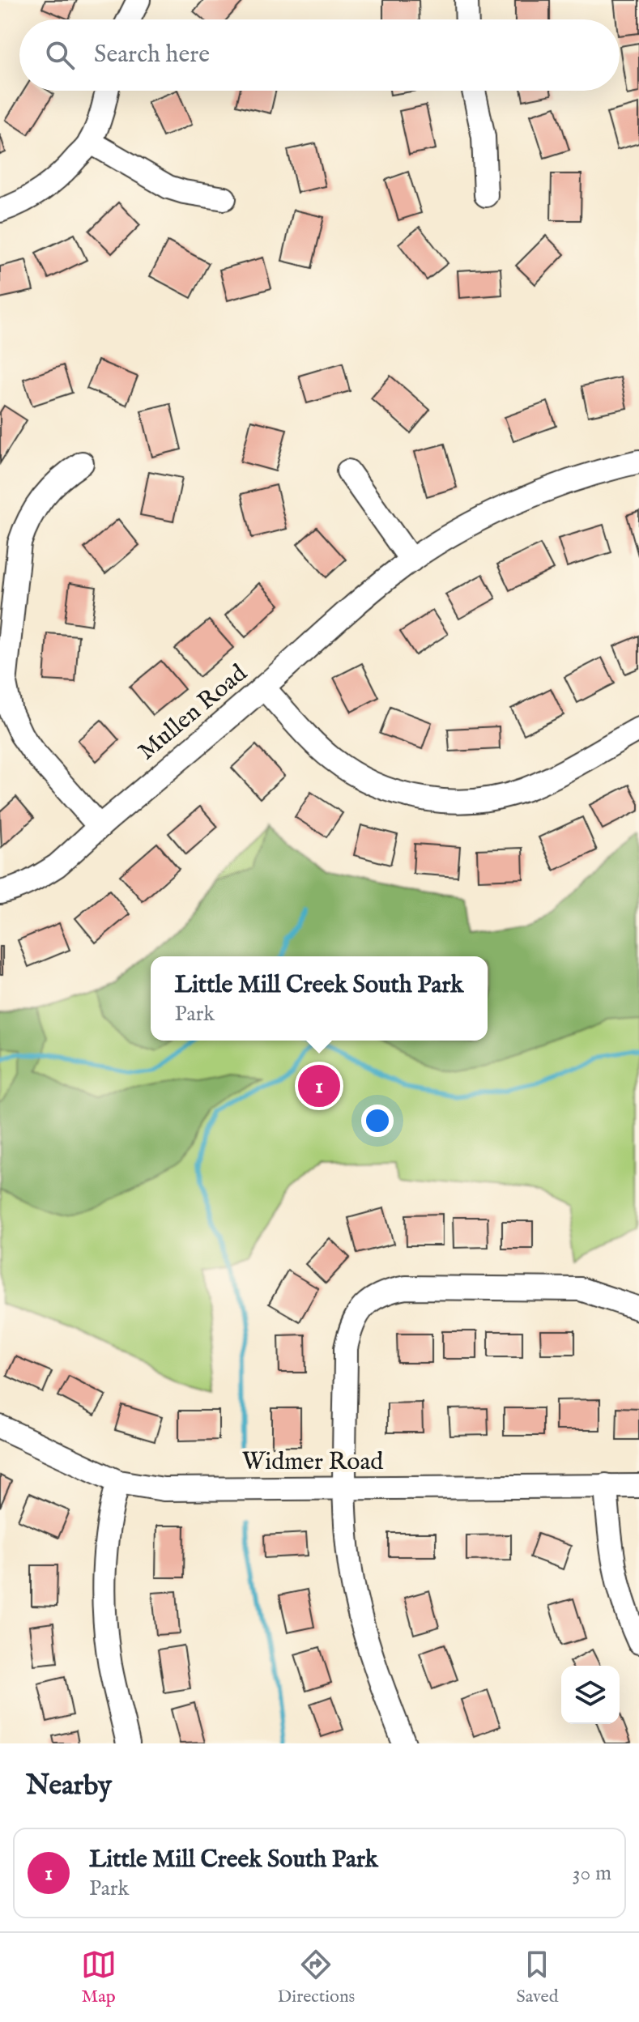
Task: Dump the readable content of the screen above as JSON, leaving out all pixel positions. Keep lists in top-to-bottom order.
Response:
{
  "streets": {
    "street": ["Mullen Road", "Widmer Road"]
  },
  "page": {
    "search": "Search here",
    "popup": ["Little Mill Creek South Park", "Park"],
    "pins": "1",
    "heading": "Nearby",
    "list": [
      {
        "mark": "1",
        "name": "Little Mill Creek South Park",
        "note": "Park",
        "value": "30 m"
      }
    ],
    "nav": ["Map", "Directions", "Saved"]
  }
}
